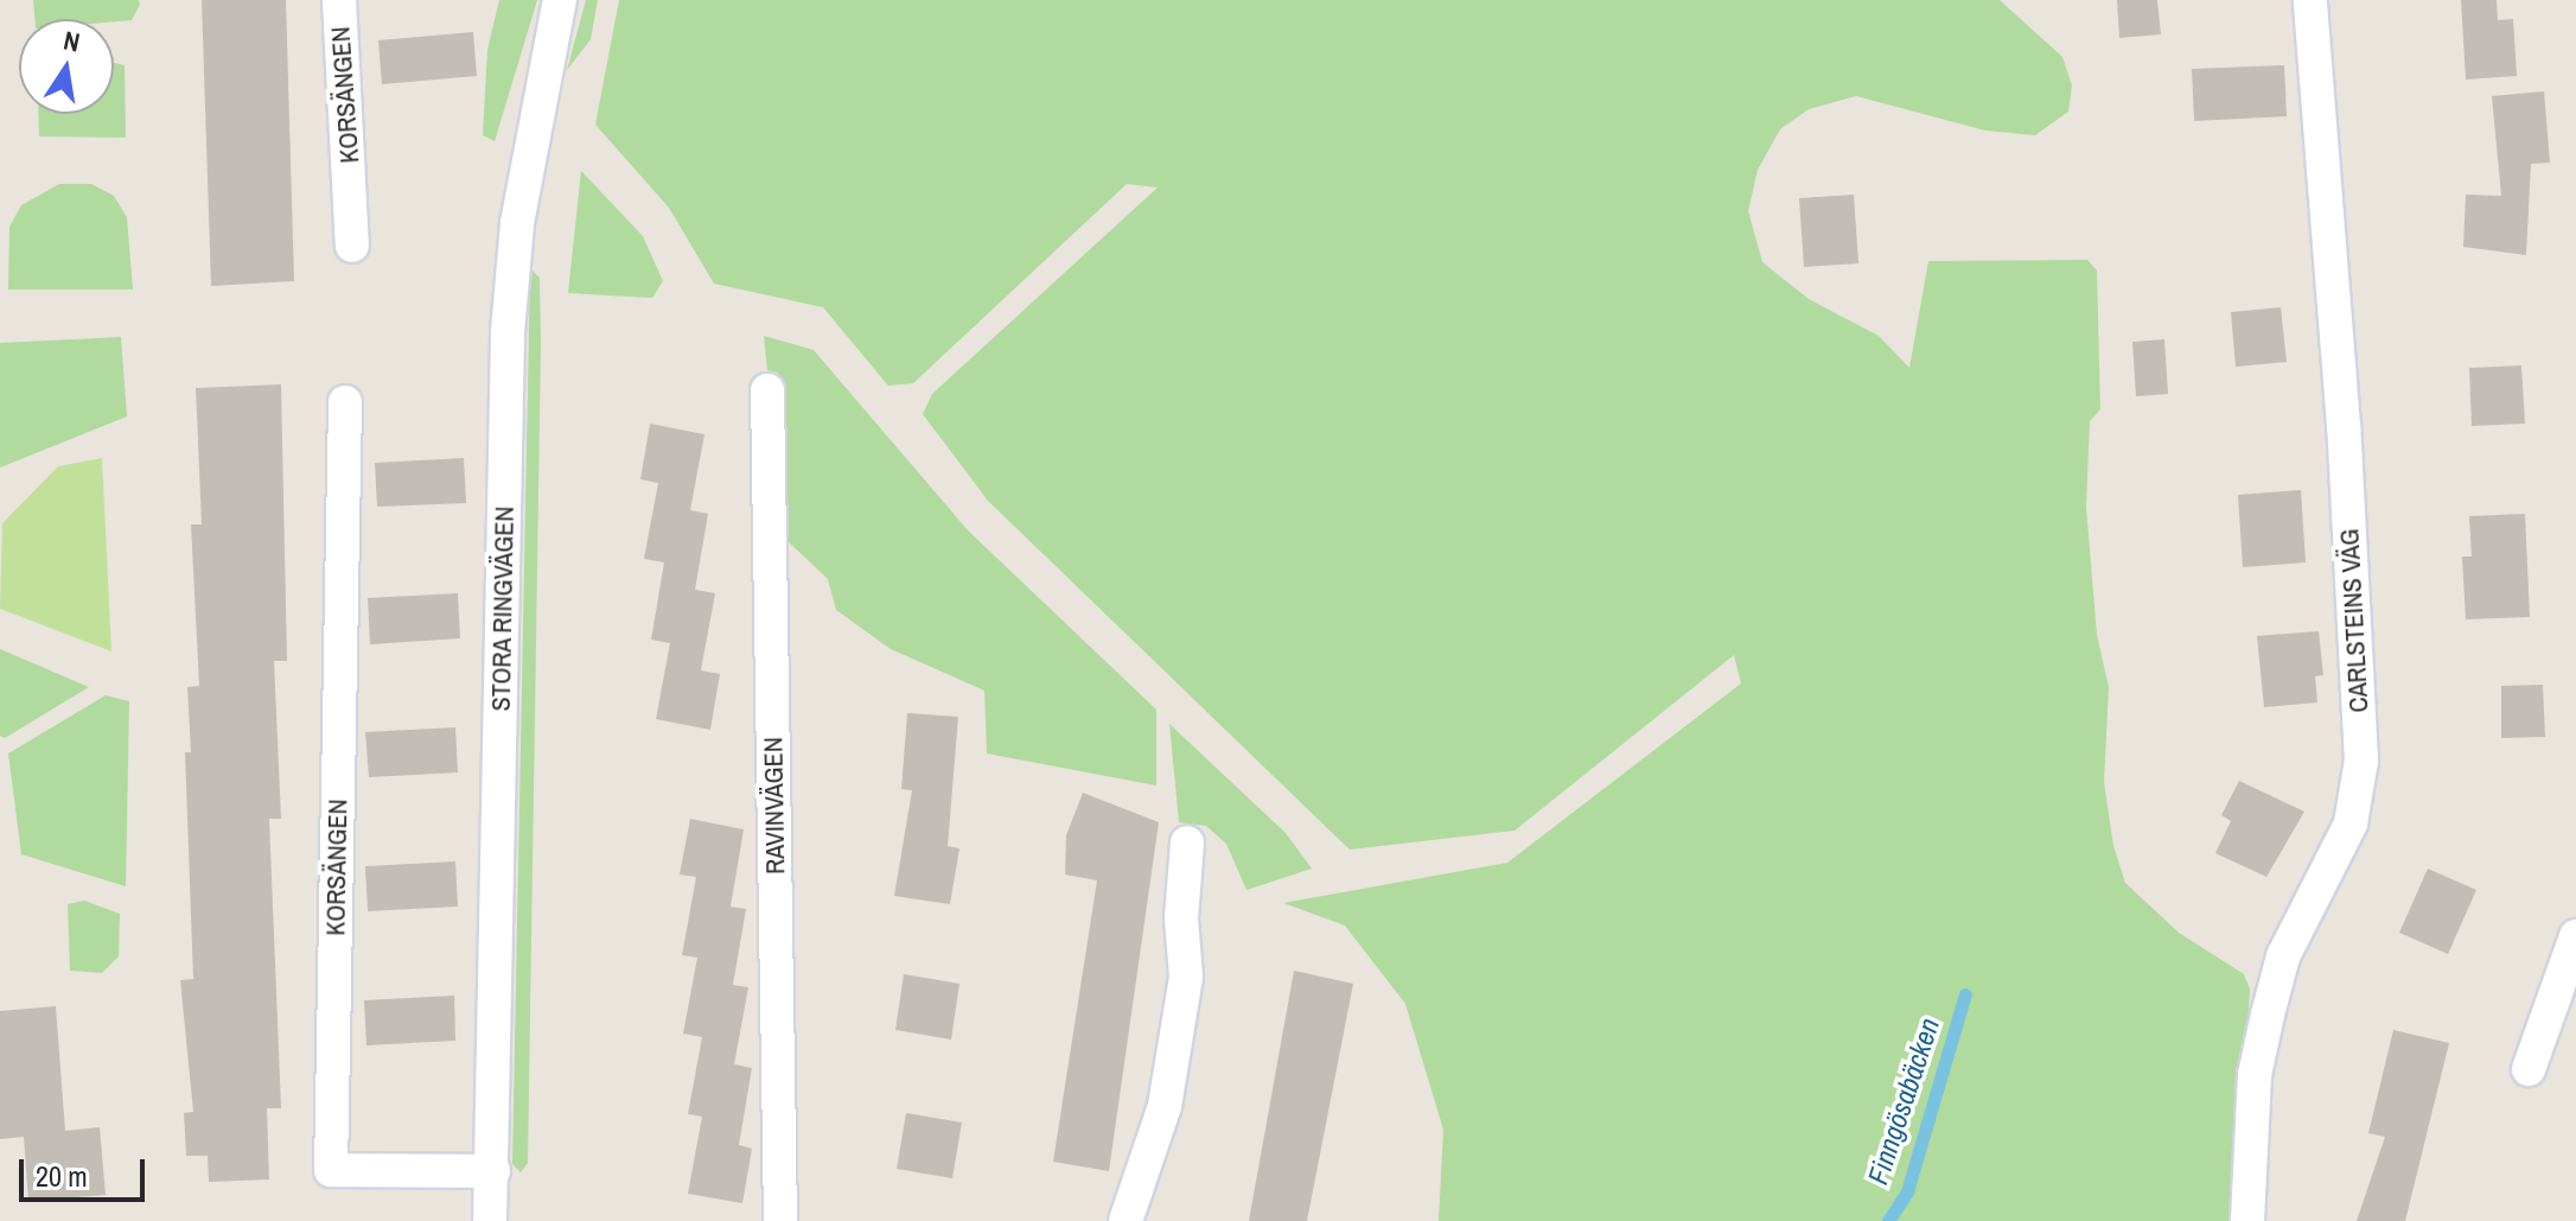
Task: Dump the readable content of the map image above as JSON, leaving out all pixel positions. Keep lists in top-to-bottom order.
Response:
{
  "streets": {
    "street": [
      "KORSÄNGEN",
      "STORA RINGVÄGEN",
      "CARLSTEINS VÄG",
      "RAVINVÄGEN"
    ]
  },
  "crossings": [
    ["KORSÄNGEN", "STORA RINGVÄGEN"]
  ],
  "water": ["Finngösabäcken"],
  "scale_bar": "20 m",
  "north": "top"
}
